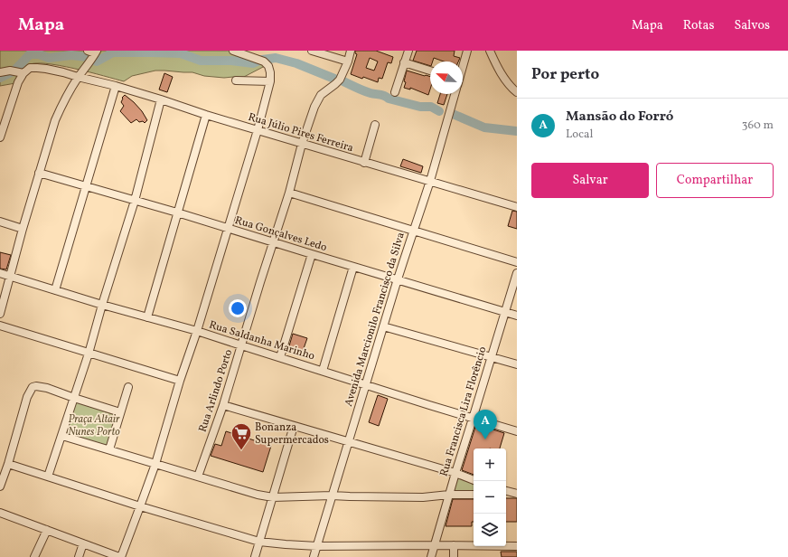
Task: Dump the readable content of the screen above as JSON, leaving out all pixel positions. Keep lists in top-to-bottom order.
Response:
{
  "streets": {
    "street": [
      "Rua Júlio Pires Ferreira",
      "Rua Gonçalves Ledo",
      "Avenida Marcionilo Francisco da Silva",
      "Rua Saldanha Marinho",
      "Rua Arlindo Porto",
      "Rua Francisca Lira Florêncio"
    ]
  },
  "crossings": [
    ["Rua Júlio Pires Ferreira", "Avenida Marcionilo Francisco da Silva"],
    ["Rua Júlio Pires Ferreira", "Rua Arlindo Porto"],
    ["Rua Gonçalves Ledo", "Avenida Marcionilo Francisco da Silva"],
    ["Rua Gonçalves Ledo", "Rua Arlindo Porto"],
    ["Rua Gonçalves Ledo", "Rua Francisca Lira Florêncio"],
    ["Avenida Marcionilo Francisco da Silva", "Rua Saldanha Marinho"],
    ["Rua Saldanha Marinho", "Rua Arlindo Porto"],
    ["Rua Saldanha Marinho", "Rua Francisca Lira Florêncio"]
  ],
  "parks": ["Praça Altair Nunes Porto"],
  "places": {
    "supermarket": ["Bonanza Supermercados"]
  },
  "north": "top left",
  "page": {
    "header": "Mapa",
    "nav": ["Mapa", "Rotas", "Salvos"],
    "heading": "Por perto",
    "list": [
      {
        "mark": "A",
        "name": "Mansão do Forró",
        "note": "Local",
        "value": "360 m"
      }
    ],
    "buttons": ["Salvar", "Compartilhar"],
    "pins": "A",
    "map_buttons": ["+", "−"]
  }
}
